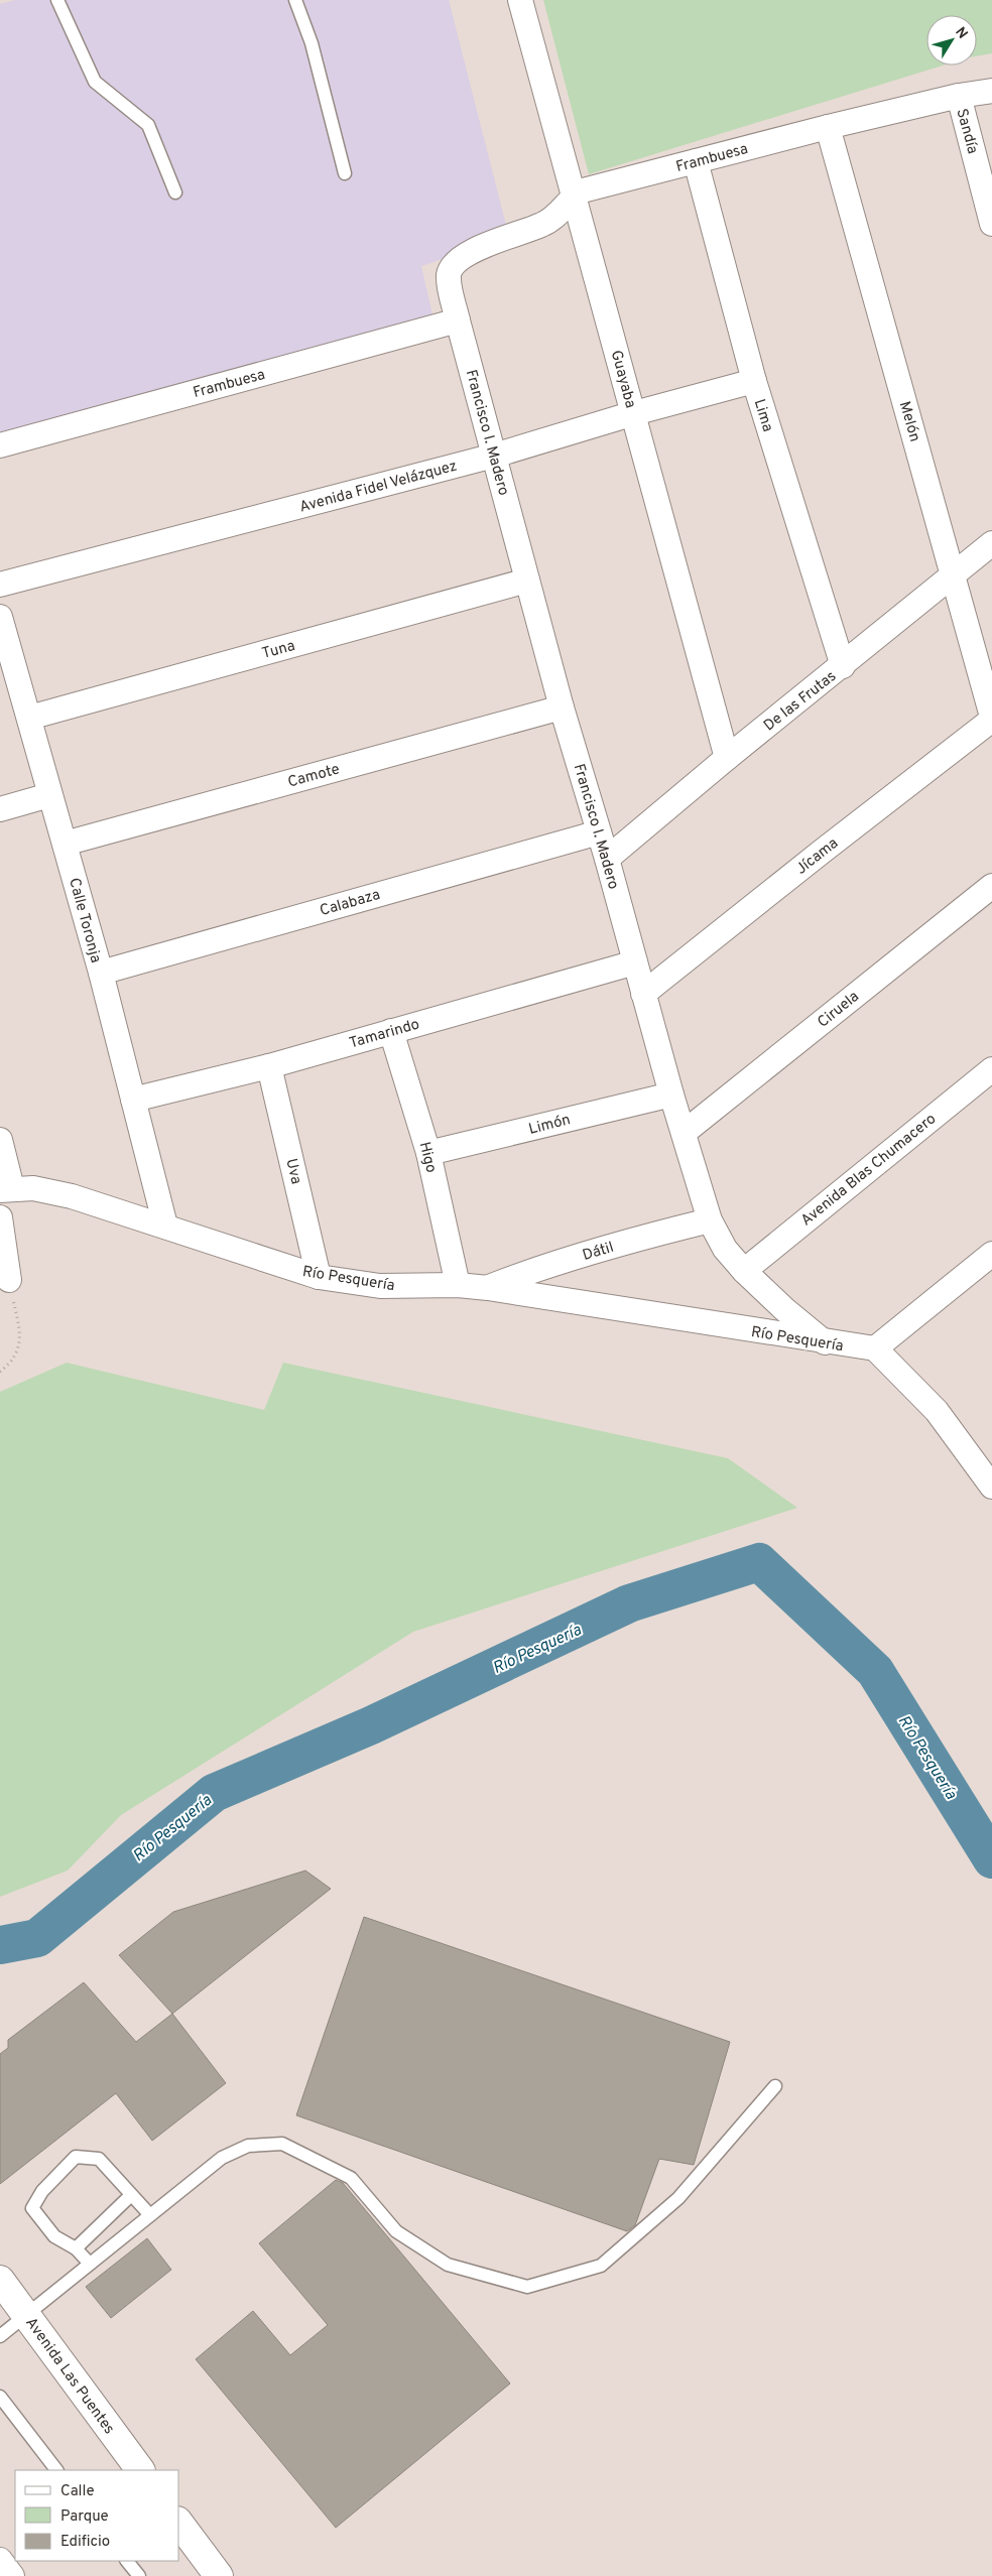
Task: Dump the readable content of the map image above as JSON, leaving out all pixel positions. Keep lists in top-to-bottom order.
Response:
{
  "streets": {
    "street": [
      "Sandía",
      "Frambuesa",
      "Guayaba",
      "Lima",
      "Melón",
      "Francisco I. Madero",
      "Avenida Fidel Velázquez",
      "Tuna",
      "De las Frutas",
      "Camote",
      "Jícama",
      "Calabaza",
      "Calle Toronja",
      "Ciruela",
      "Tamarindo",
      "Limón",
      "Higo",
      "Avenida Blas Chumacero",
      "Uva",
      "Dátil",
      "Río Pesquería",
      "Avenida Las Puentes"
    ]
  },
  "crossings": [
    ["Sandía", "Frambuesa"],
    ["Frambuesa", "Guayaba"],
    ["Frambuesa", "Lima"],
    ["Frambuesa", "Melón"],
    ["Frambuesa", "Francisco I. Madero"],
    ["Guayaba", "Avenida Fidel Velázquez"],
    ["Guayaba", "De las Frutas"],
    ["Lima", "Avenida Fidel Velázquez"],
    ["Lima", "De las Frutas"],
    ["Melón", "De las Frutas"],
    ["Melón", "Jícama"],
    ["Francisco I. Madero", "Avenida Fidel Velázquez"],
    ["Francisco I. Madero", "Tuna"],
    ["Francisco I. Madero", "De las Frutas"],
    ["Francisco I. Madero", "Camote"],
    ["Francisco I. Madero", "Jícama"],
    ["Francisco I. Madero", "Calabaza"],
    ["Francisco I. Madero", "Ciruela"],
    ["Francisco I. Madero", "Tamarindo"],
    ["Francisco I. Madero", "Limón"],
    ["Francisco I. Madero", "Avenida Blas Chumacero"],
    ["Francisco I. Madero", "Dátil"],
    ["Francisco I. Madero", "Río Pesquería"],
    ["Tuna", "Calle Toronja"],
    ["Camote", "Calle Toronja"],
    ["Calabaza", "Calle Toronja"],
    ["Calle Toronja", "Tamarindo"],
    ["Calle Toronja", "Río Pesquería"],
    ["Tamarindo", "Higo"],
    ["Tamarindo", "Uva"],
    ["Limón", "Higo"],
    ["Higo", "Río Pesquería"],
    ["Uva", "Río Pesquería"],
    ["Dátil", "Río Pesquería"]
  ],
  "water": ["Río Pesquería"],
  "legend": ["Calle", "Parque", "Edificio"],
  "north": "top right"
}
